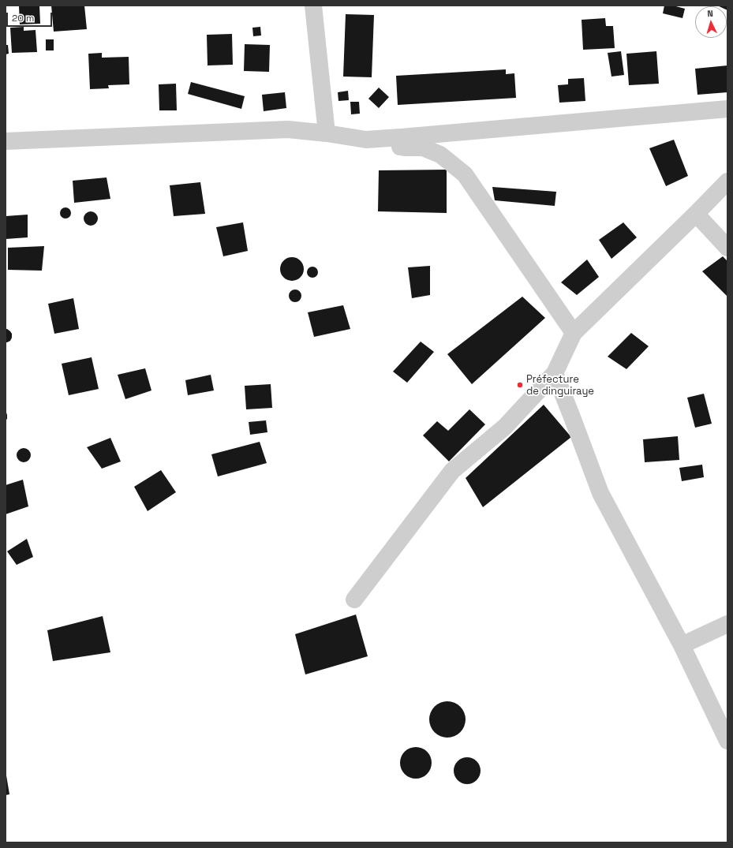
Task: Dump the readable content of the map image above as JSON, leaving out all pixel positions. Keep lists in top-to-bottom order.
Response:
{
  "places": ["Préfecture de dinguiraye"],
  "scale_bar": "20 m",
  "north": "top"
}
